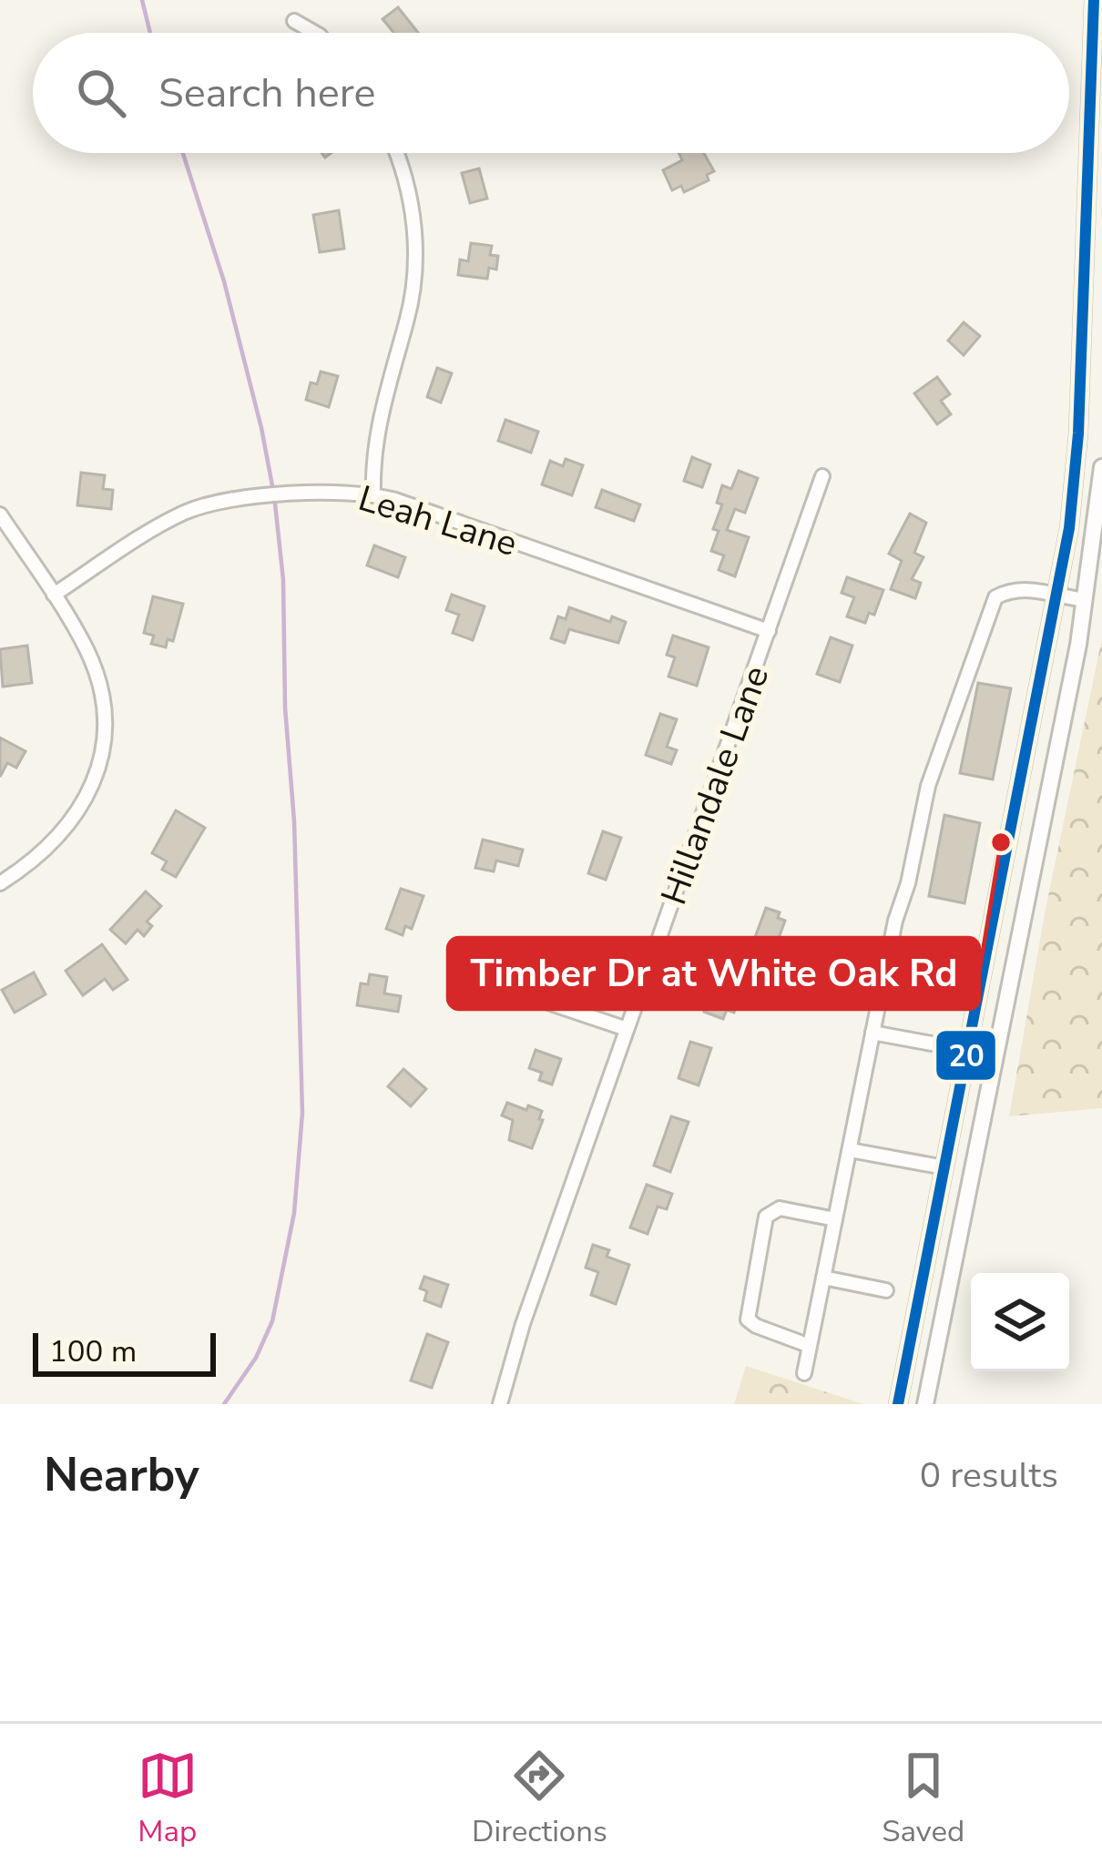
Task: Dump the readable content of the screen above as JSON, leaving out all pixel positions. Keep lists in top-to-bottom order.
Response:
{
  "streets": {
    "street": ["Leah Lane", "Hillandale Lane"]
  },
  "crossings": [
    ["Leah Lane", "Hillandale Lane"]
  ],
  "places": ["Timber Dr at White Oak Rd"],
  "lines": ["transit line 20"],
  "scale_bar": "100 m",
  "page": {
    "search": "Search here",
    "scale": "100 m",
    "heading": ["Nearby", "0 results"],
    "nav": ["Map", "Directions", "Saved"]
  }
}
